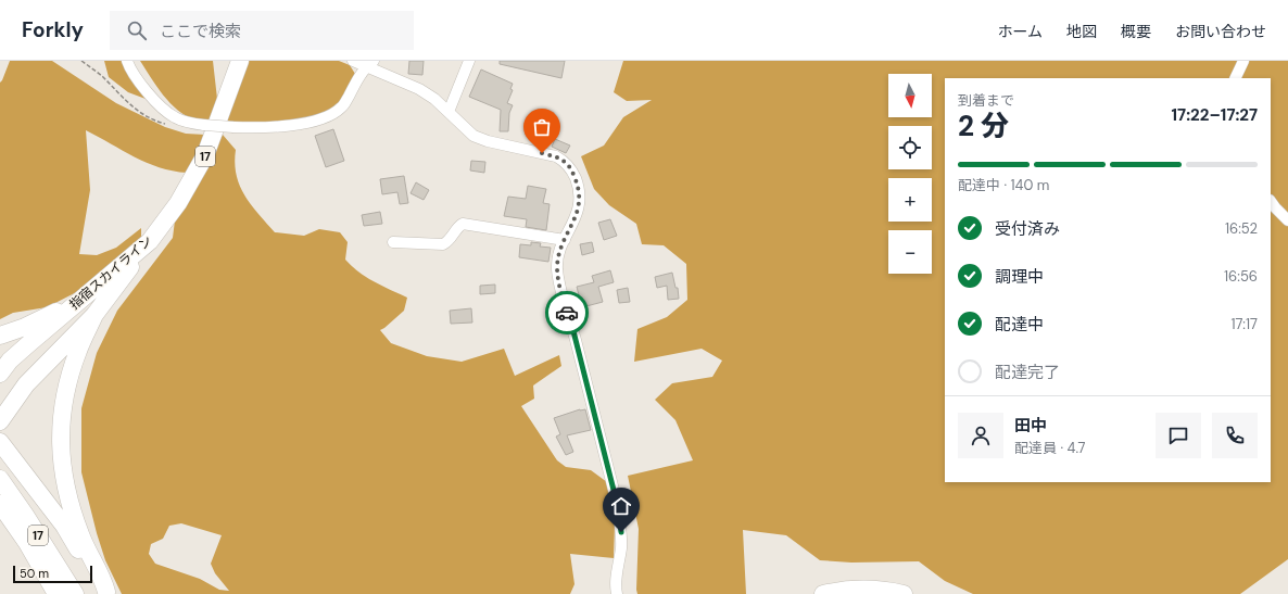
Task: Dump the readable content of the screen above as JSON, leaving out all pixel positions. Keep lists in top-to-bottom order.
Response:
{
  "streets": {
    "main road": ["17", "指宿スカイライン"]
  },
  "scale_bar": "50 m",
  "north": "bottom",
  "page": {
    "header": "Forkly",
    "search": "ここで検索",
    "nav": [
      "ホーム",
      "地図",
      "概要",
      "お問い合わせ"
    ],
    "map_buttons": ["+", "−"],
    "heading": ["2 分", "到着まで", "17:22–17:27"],
    "panel": ["田中", "配達員 · 4.7"],
    "bar": "配達中 · 140 m",
    "list": [
      ["受付済み", "16:52"],
      ["調理中", "16:56"],
      ["配達中", "17:17"],
      "配達完了"
    ],
    "scale": "50 m"
  }
}
